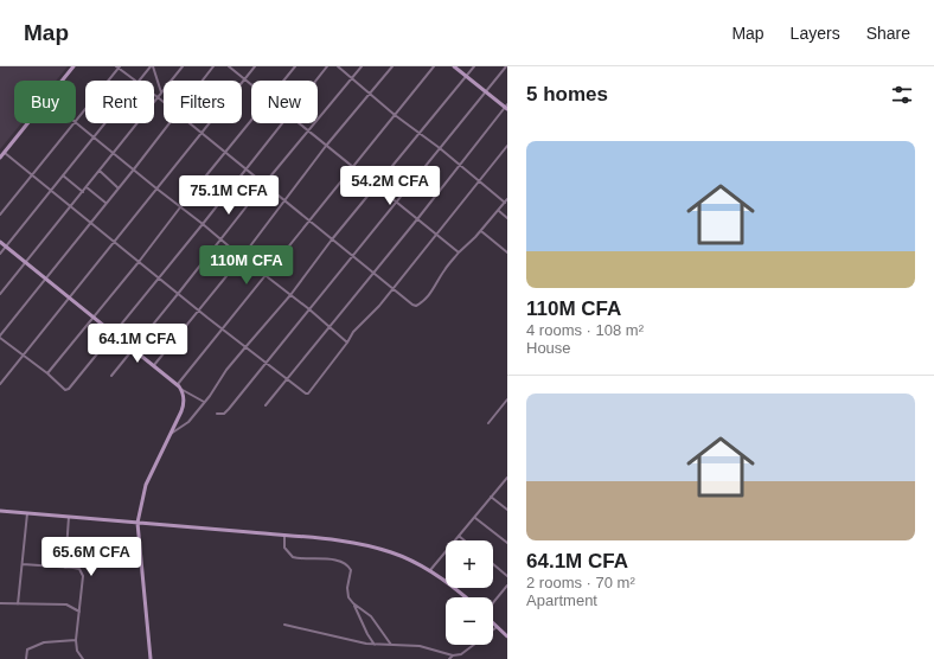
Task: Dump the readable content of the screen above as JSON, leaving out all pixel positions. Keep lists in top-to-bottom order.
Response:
{
  "page": {
    "header": "Map",
    "nav": ["Map", "Layers", "Share"],
    "heading": "5 homes",
    "chip": [
      "Buy",
      "Rent",
      "Filters",
      "New"
    ],
    "list": [
      {
        "name": "110M CFA",
        "note": "4 rooms · 108 m² · House"
      },
      {
        "name": "64.1M CFA",
        "note": "2 rooms · 70 m² · Apartment"
      }
    ],
    "price": [
      "54.2M CFA",
      "75.1M CFA",
      "110M CFA",
      "64.1M CFA",
      "65.6M CFA"
    ],
    "map_buttons": ["+", "−"]
  }
}
